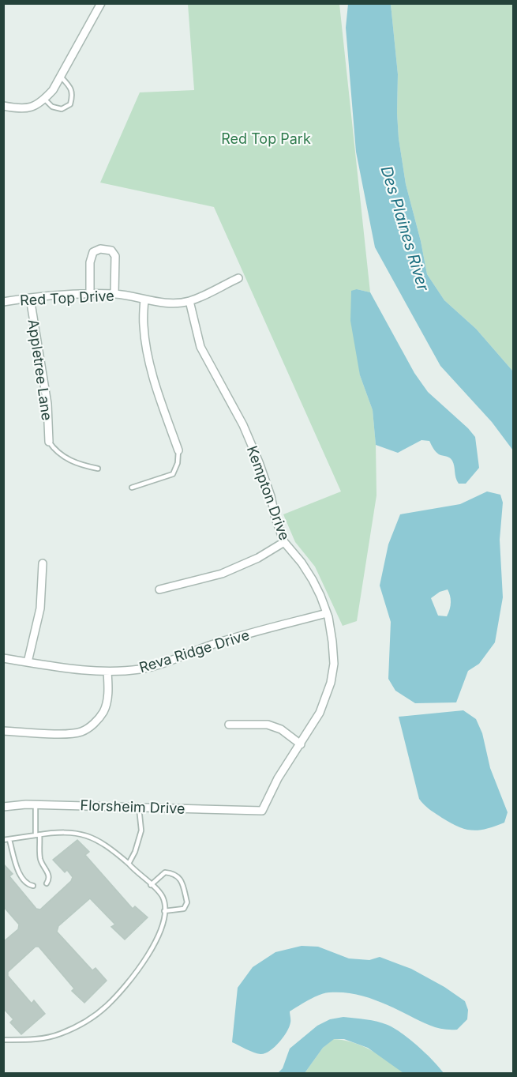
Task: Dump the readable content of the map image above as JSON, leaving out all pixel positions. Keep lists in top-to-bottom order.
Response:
{
  "streets": {
    "street": [
      "Red Top Drive",
      "Appletree Lane",
      "Kempton Drive",
      "Reva Ridge Drive",
      "Florsheim Drive"
    ]
  },
  "crossings": [
    ["Red Top Drive", "Appletree Lane"],
    ["Red Top Drive", "Kempton Drive"],
    ["Kempton Drive", "Reva Ridge Drive"],
    ["Kempton Drive", "Florsheim Drive"]
  ],
  "water": ["Des Plaines River"],
  "parks": ["Red Top Park"]
}
